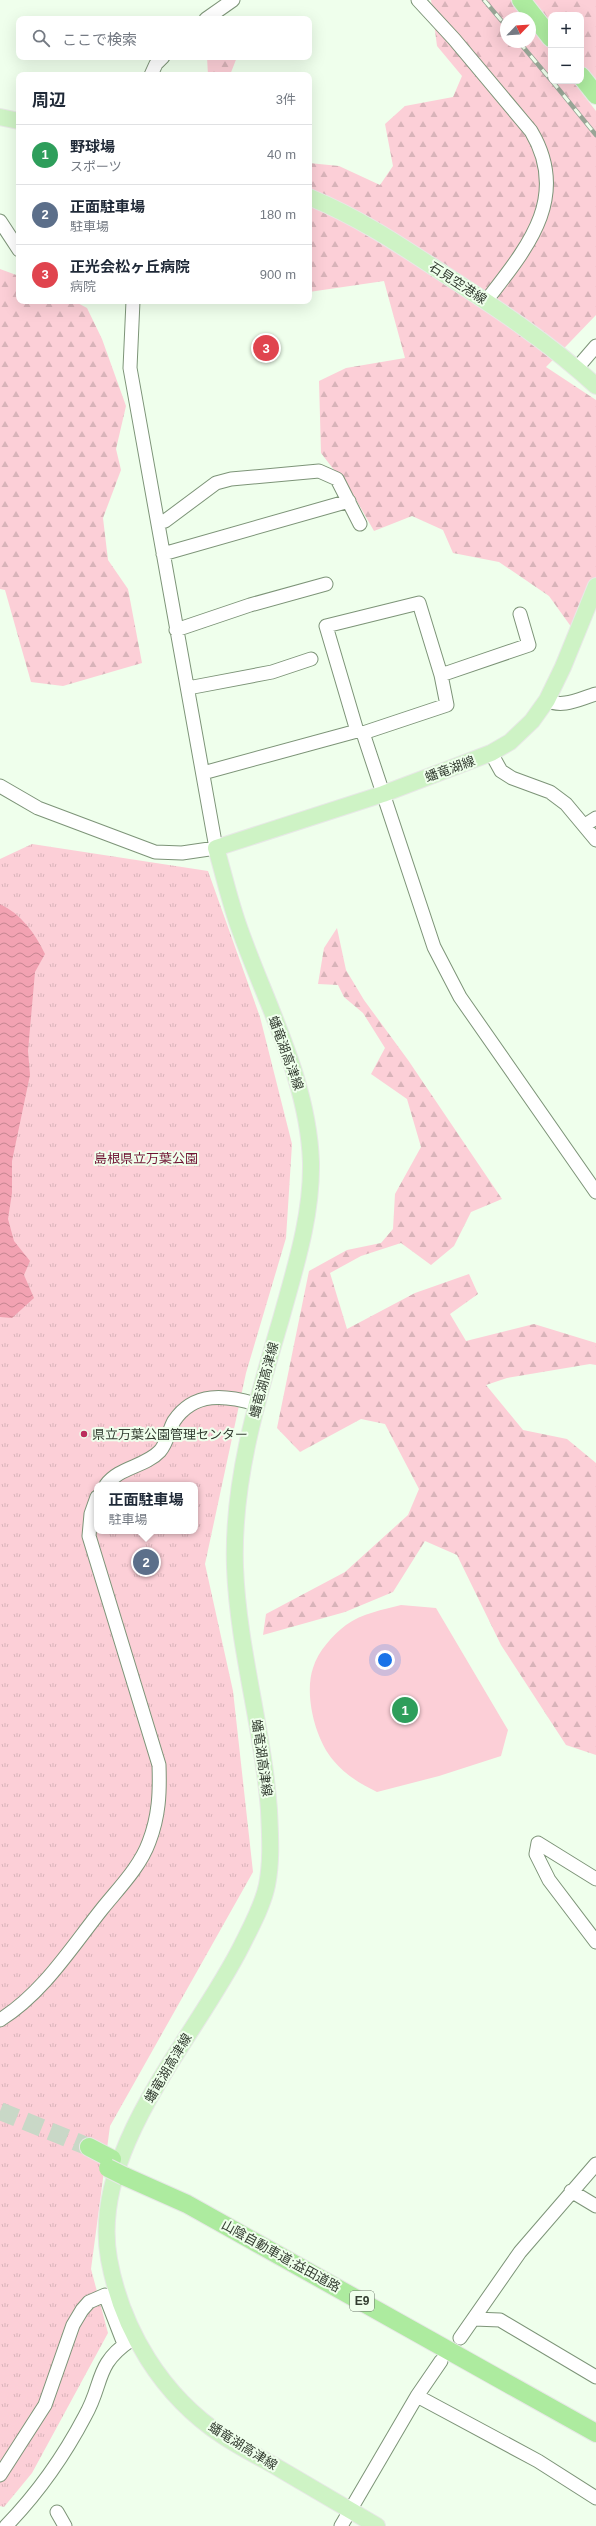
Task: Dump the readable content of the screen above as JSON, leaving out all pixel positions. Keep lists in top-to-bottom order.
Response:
{
  "streets": {
    "highway": ["山陰自動車道;益田道路", "E9"],
    "main road": ["石見空港線", "蟠竜湖線", "蟠竜湖高津線"]
  },
  "crossings": [
    ["蟠竜湖線", "蟠竜湖高津線"]
  ],
  "parks": ["島根県立万葉公園"],
  "places": ["県立万葉公園管理センター"],
  "north": "top right",
  "page": {
    "map_buttons": ["+", "−"],
    "search": "ここで検索",
    "heading": ["周辺", "3件"],
    "list": [
      {
        "mark": "1",
        "name": "野球場",
        "note": "スポーツ",
        "value": "40 m"
      },
      {
        "mark": "2",
        "name": "正面駐車場",
        "note": "駐車場",
        "value": "180 m"
      },
      {
        "mark": "3",
        "name": "正光会松ヶ丘病院",
        "note": "病院",
        "value": "900 m"
      }
    ],
    "pins": ["3", "2", "1"],
    "popup": ["正面駐車場", "駐車場"]
  }
}
